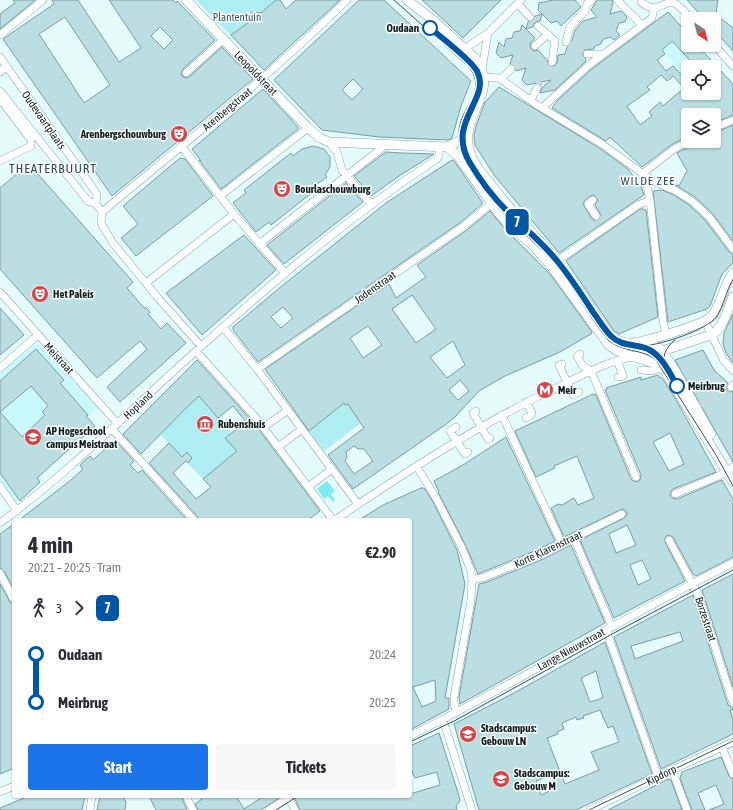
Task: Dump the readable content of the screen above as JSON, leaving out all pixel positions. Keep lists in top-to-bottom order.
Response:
{
  "streets": {
    "street": [
      "Leopoldstraat",
      "Arenbergstraat",
      "Oudevaartplaats",
      "Jodenstraat",
      "Meistraat",
      "Hopland",
      "Korte Klarenstraat",
      "Borzestraat",
      "Lange Nieuwstraat",
      "Kipdorp"
    ]
  },
  "crossings": [
    ["Leopoldstraat", "Arenbergstraat"],
    ["Arenbergstraat", "Oudevaartplaats"],
    ["Meistraat", "Hopland"],
    ["Borzestraat", "Lange Nieuwstraat"]
  ],
  "districts": ["THEATERBUURT", "WILDE ZEE"],
  "parks": ["Plantentuin"],
  "places": {
    "other": ["Oudaan", "Meirbrug"],
    "theatre": ["Arenbergschouwburg", "Bourlaschouwburg", "Het Paleis"],
    "metro station": ["Meir"],
    "museum": ["Rubenshuis"],
    "school or university": ["AP Hogeschool campus Meistraat", "Stadscampus: Gebouw LN", "Stadscampus: Gebouw M"]
  },
  "lines": ["tram line 7"],
  "north": "bottom right",
  "page": {
    "on_map": "7",
    "heading": ["4 min", "20:21 – 20:25 · Tram", "€2.90"],
    "legs": ["3", "7"],
    "list": [
      {
        "name": "Oudaan",
        "value": "20:24"
      },
      {
        "name": "Meirbrug",
        "value": "20:25"
      }
    ],
    "buttons": ["Start", "Tickets"]
  }
}
